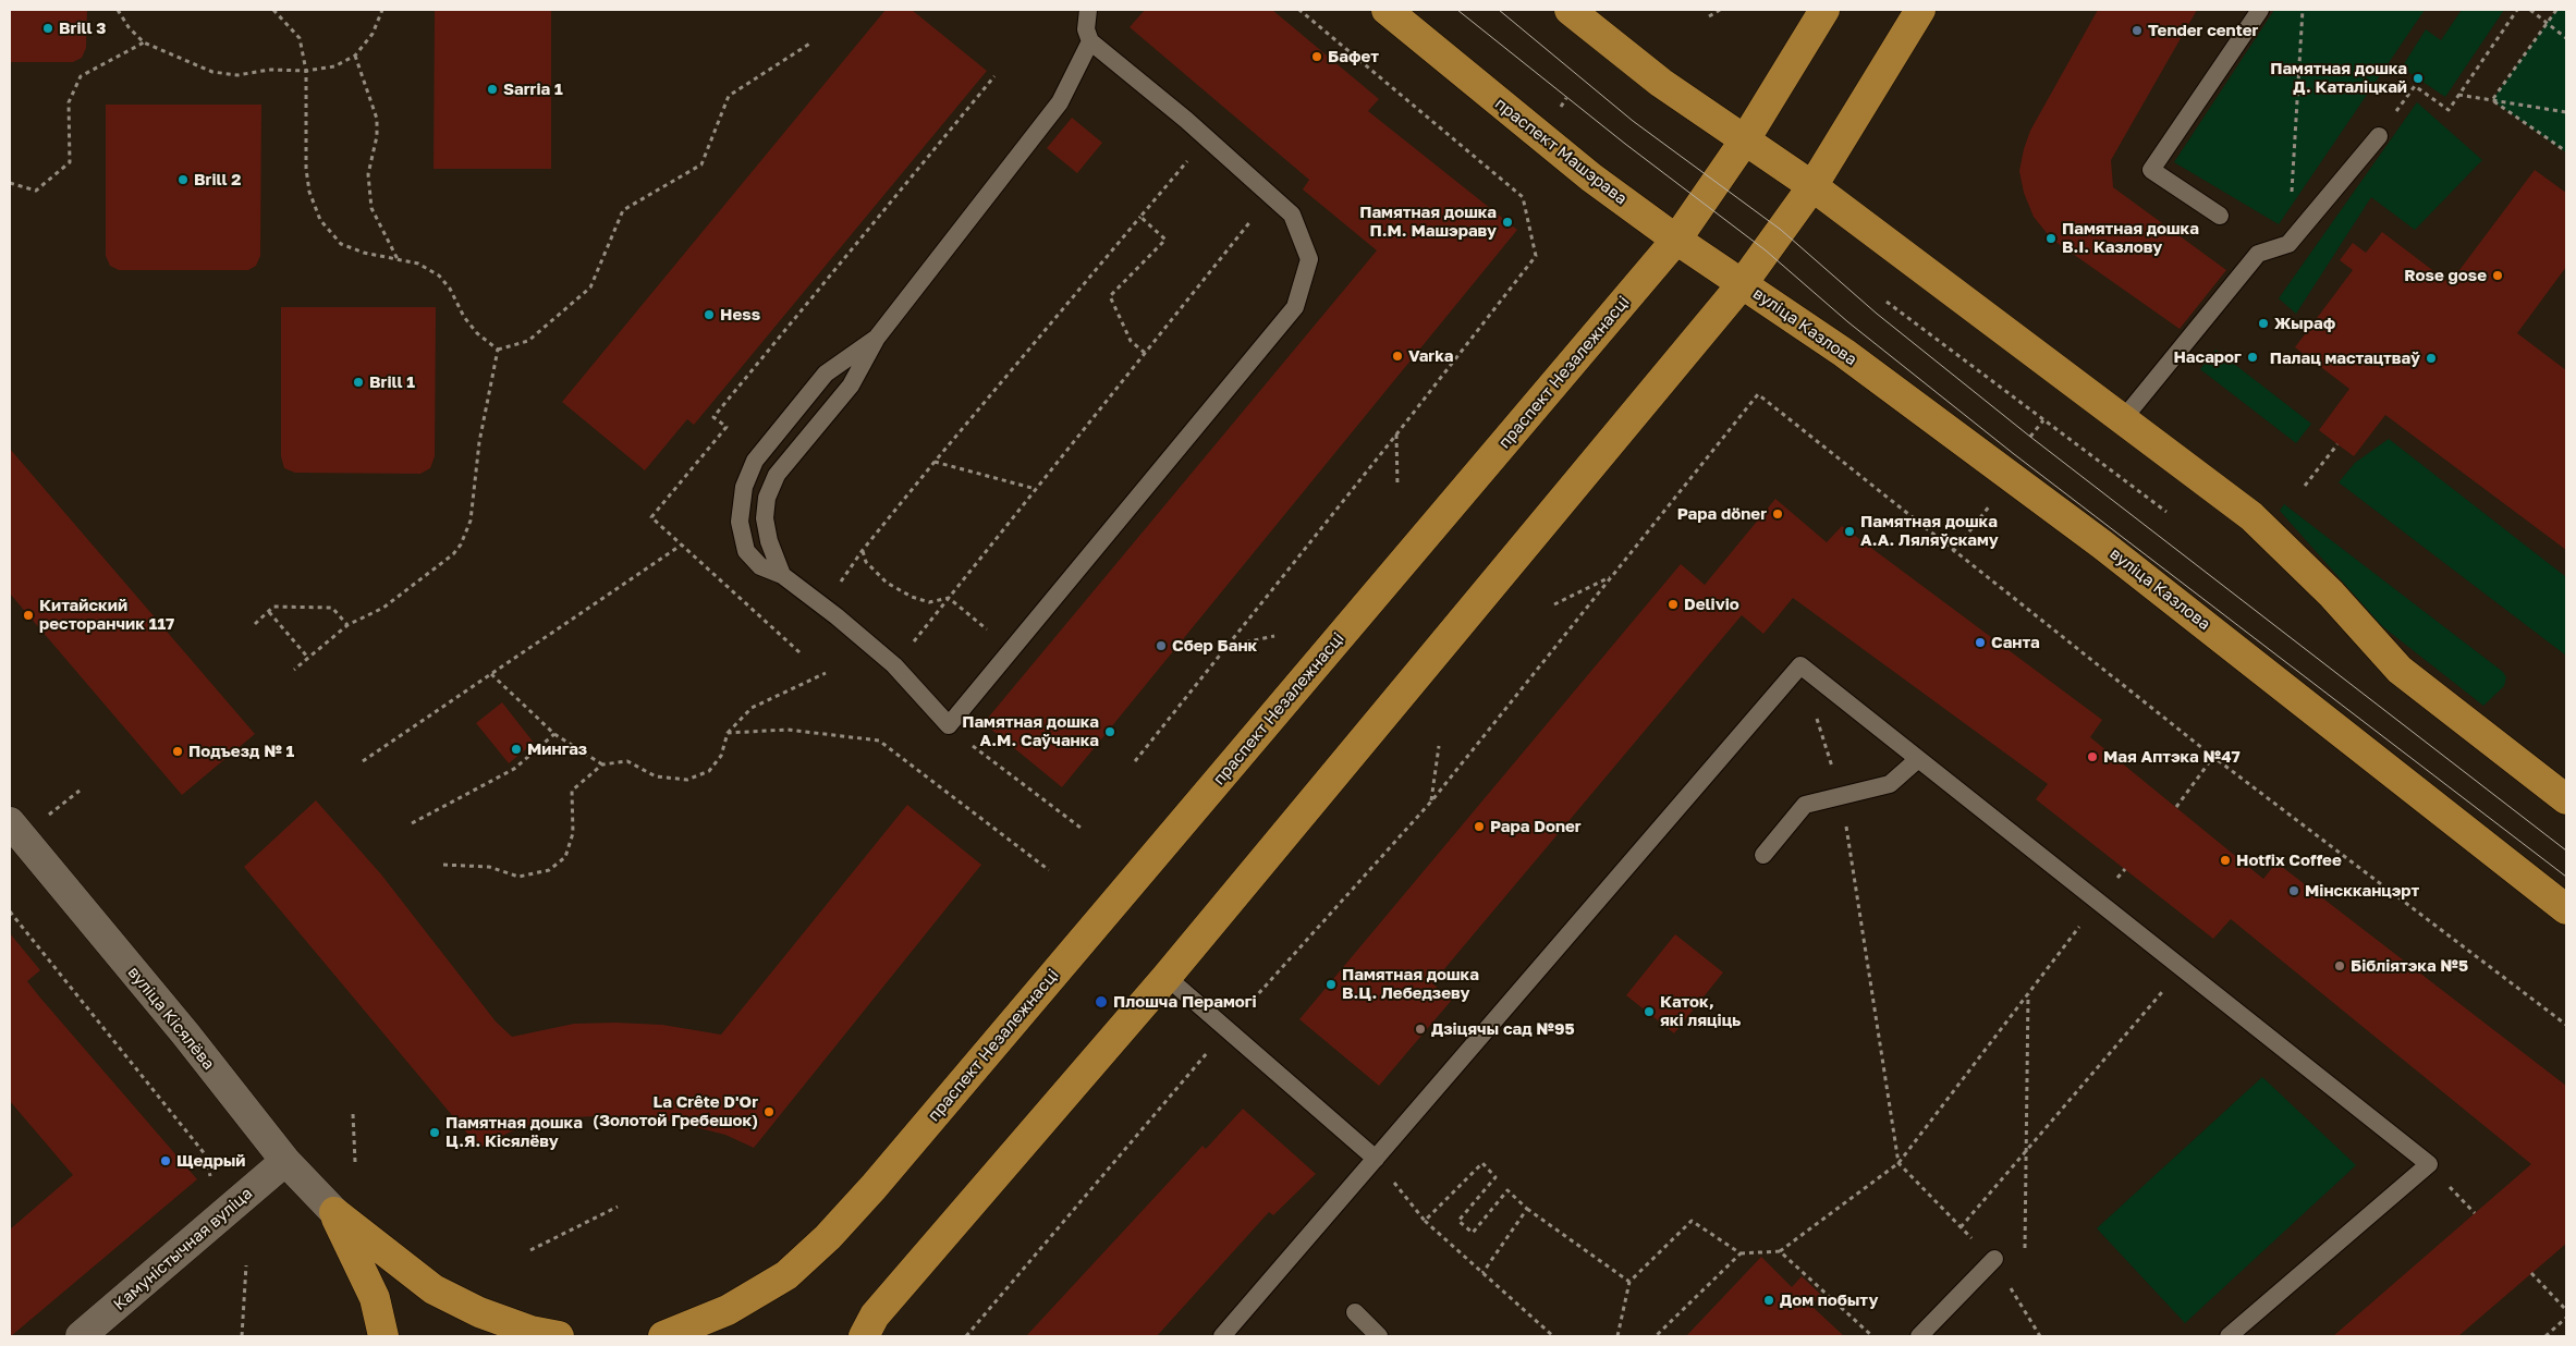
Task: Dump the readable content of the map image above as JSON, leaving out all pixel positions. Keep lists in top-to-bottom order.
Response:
{
  "streets": {
    "main road": ["праспект Машэрава", "вуліца Казлова", "праспект Незалежнасці"],
    "street": ["вуліца Кісялёва", "Камуністычная вуліца"]
  },
  "crossings": [
    ["праспект Машэрава", "вуліца Казлова"],
    ["праспект Машэрава", "праспект Незалежнасці"],
    ["вуліца Кісялёва", "Камуністычная вуліца"]
  ],
  "places": [
    "Brill 3",
    "Tender center",
    "Бафет",
    "Памятная дошка Д. Каталіцкай",
    "Sarria 1",
    "Brill 2",
    "Памятная дошка П.М. Машэраву",
    "Памятная дошка В.І. Казлову",
    "Rose gose",
    "Hess",
    "Жыраф",
    "Varka",
    "Насарог",
    "Палац мастацтваў",
    "Brill 1",
    "Papa döner",
    "Памятная дошка А.А. Ляляўскаму",
    "Delivio",
    "Китайский ресторанчик 117",
    "Санта",
    "Сбер Банк",
    "Памятная дошка А.М. Саўчанка",
    "Мингаз",
    "Подъезд № 1",
    "Мая Аптэка №47",
    "Papa Doner",
    "Hotfix Coffee",
    "Мінскканцэрт",
    "Бібліятэка №5",
    "Памятная дошка В.Ц. Лебедзеву",
    "Плошча Перамогі",
    "Каток, які ляціць",
    "Дзіцячы сад №95",
    "La Crête D'Or (Золотой Гребешок)",
    "Памятная дошка Ц.Я. Кісялёву",
    "Щедрый",
    "Дом побыту"
  ]
}
